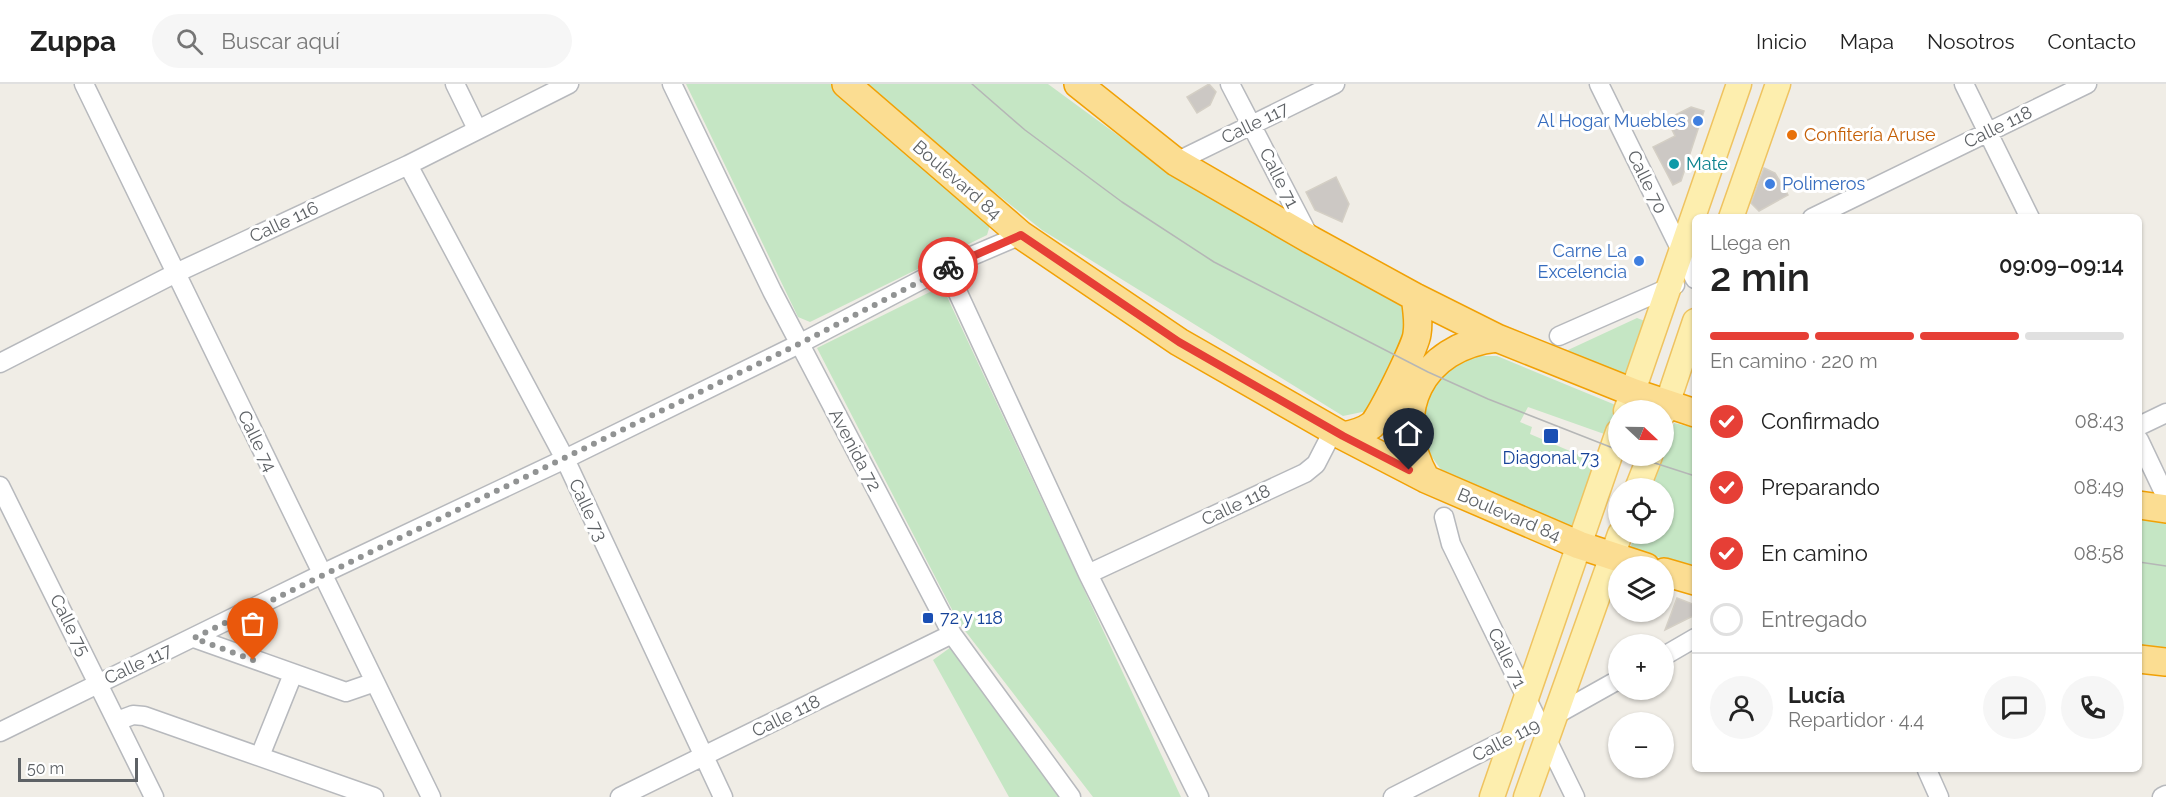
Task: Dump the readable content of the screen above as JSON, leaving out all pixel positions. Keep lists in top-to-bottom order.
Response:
{
  "streets": {
    "highway": ["Boulevard 84"],
    "street": [
      "Calle 117",
      "Calle 118",
      "Calle 71",
      "Calle 70",
      "Calle 116",
      "Calle 74",
      "Avenida 72",
      "Calle 73",
      "Calle 75",
      "Calle 119"
    ]
  },
  "crossings": [
    ["Calle 117", "Calle 71"],
    ["Calle 117", "Boulevard 84"],
    ["Calle 117", "Calle 74"],
    ["Calle 117", "Avenida 72"],
    ["Calle 117", "Calle 73"],
    ["Calle 117", "Calle 75"],
    ["Calle 118", "Boulevard 84"],
    ["Calle 118", "Avenida 72"],
    ["Calle 118", "Calle 73"],
    ["Calle 71", "Calle 119"],
    ["Calle 116", "Calle 74"],
    ["Calle 116", "Calle 73"]
  ],
  "places": {
    "other": [
      "Al Hogar Muebles",
      "Confitería Aruse",
      "Mate",
      "Polimeros",
      "Carne La Excelencia"
    ],
    "transit": ["Diagonal 73", "72 y 118"]
  },
  "scale_bar": "50 m",
  "north": "right",
  "page": {
    "header": "Zuppa",
    "search": "Buscar aquí",
    "nav": [
      "Inicio",
      "Mapa",
      "Nosotros",
      "Contacto"
    ],
    "heading": ["2 min", "Llega en", "09:09–09:14"],
    "panel": ["Lucía", "Repartidor · 4.4"],
    "bar": "En camino · 220 m",
    "list": [
      ["Confirmado", "08:43"],
      ["Preparando", "08:49"],
      ["En camino", "08:58"],
      "Entregado"
    ],
    "map_buttons": ["+", "−"],
    "scale": "50 m"
  }
}
